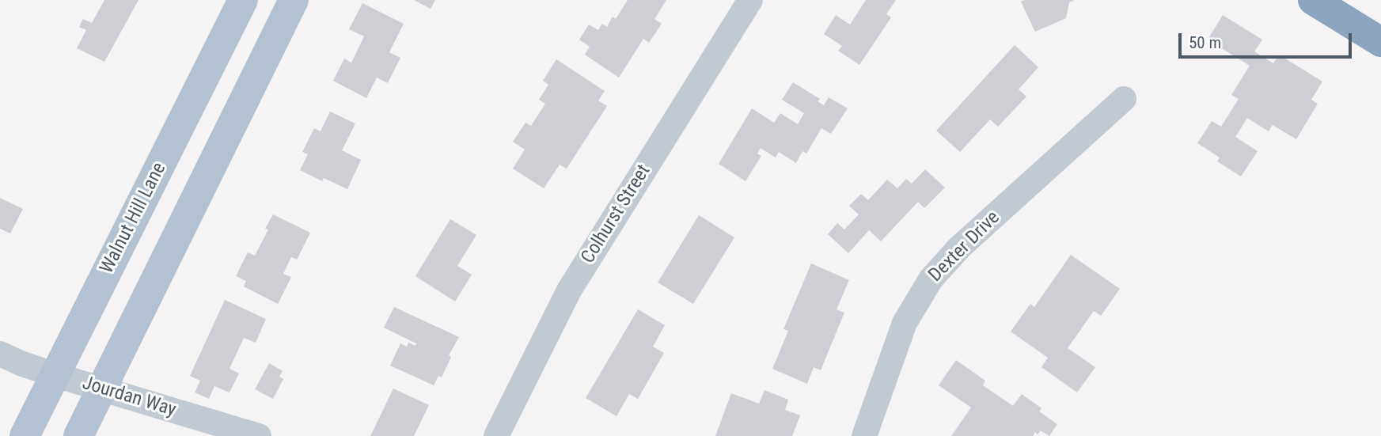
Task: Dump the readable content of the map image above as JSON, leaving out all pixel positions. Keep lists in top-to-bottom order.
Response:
{
  "streets": {
    "main road": ["Walnut Hill Lane"],
    "street": ["Colhurst Street", "Dexter Drive", "Jourdan Way"]
  },
  "crossings": [
    ["Walnut Hill Lane", "Jourdan Way"]
  ],
  "scale_bar": "50 m"
}
